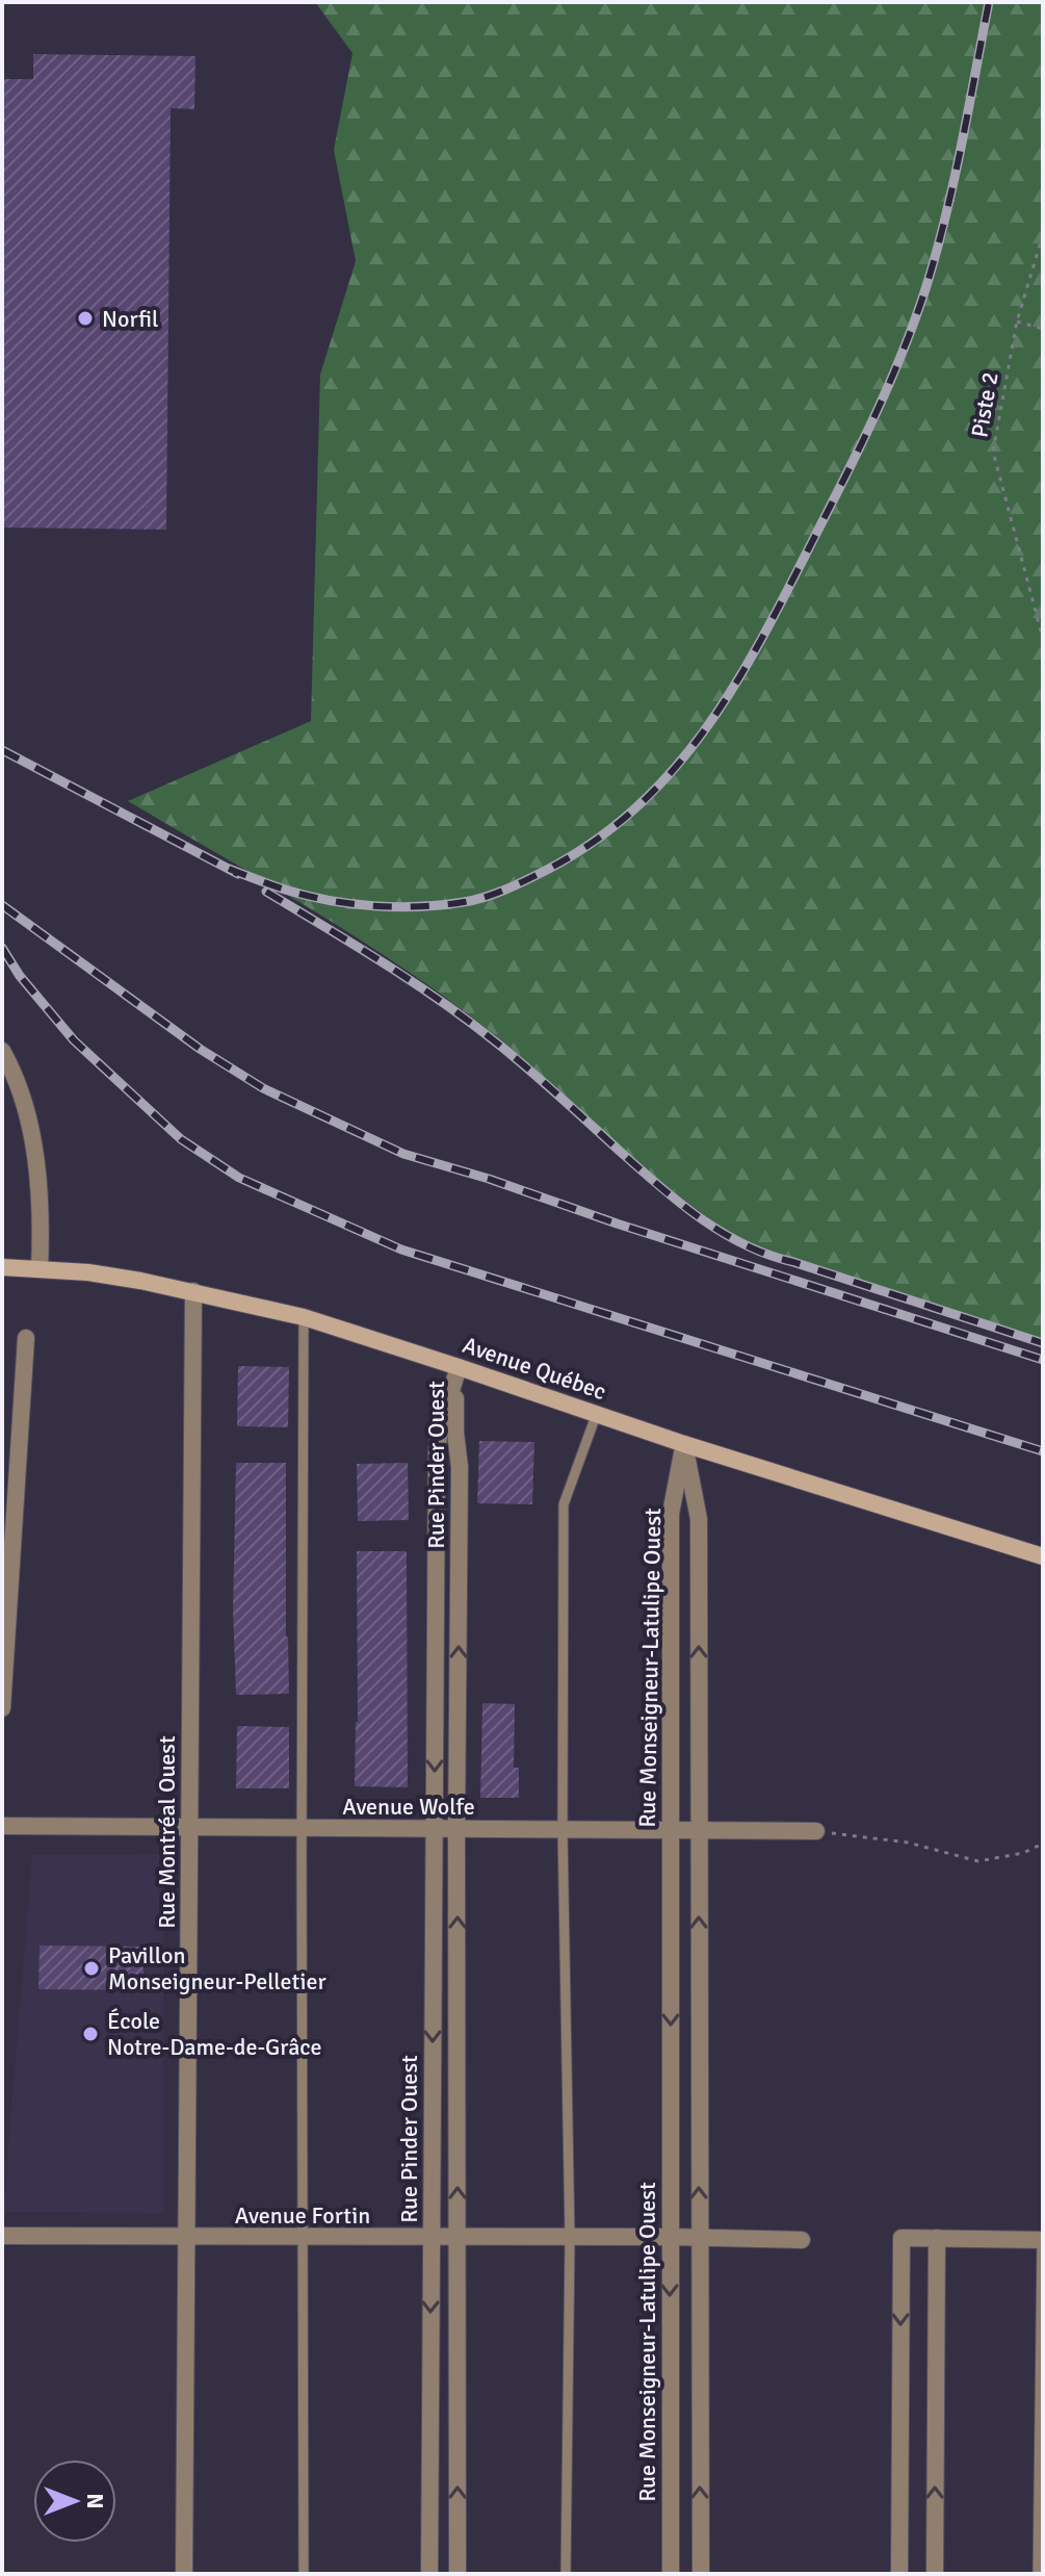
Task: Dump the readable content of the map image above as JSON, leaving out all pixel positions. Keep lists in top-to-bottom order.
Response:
{
  "streets": {
    "main road": ["Avenue Québec"],
    "street": [
      "Rue Pinder Ouest",
      "Rue Monseigneur-Latulipe Ouest",
      "Avenue Wolfe",
      "Rue Montréal Ouest",
      "Avenue Fortin"
    ],
    "path": ["Piste 2"]
  },
  "crossings": [
    ["Avenue Québec", "Rue Pinder Ouest"],
    ["Avenue Québec", "Rue Monseigneur-Latulipe Ouest"],
    ["Avenue Québec", "Rue Montréal Ouest"],
    ["Rue Pinder Ouest", "Avenue Wolfe"],
    ["Rue Pinder Ouest", "Avenue Fortin"],
    ["Rue Monseigneur-Latulipe Ouest", "Avenue Wolfe"],
    ["Rue Monseigneur-Latulipe Ouest", "Avenue Fortin"],
    ["Avenue Wolfe", "Rue Montréal Ouest"],
    ["Rue Montréal Ouest", "Avenue Fortin"]
  ],
  "places": ["Norfil", "Pavillon Monseigneur-Pelletier", "École Notre-Dame-de-Grâce"],
  "north": "right"
}
